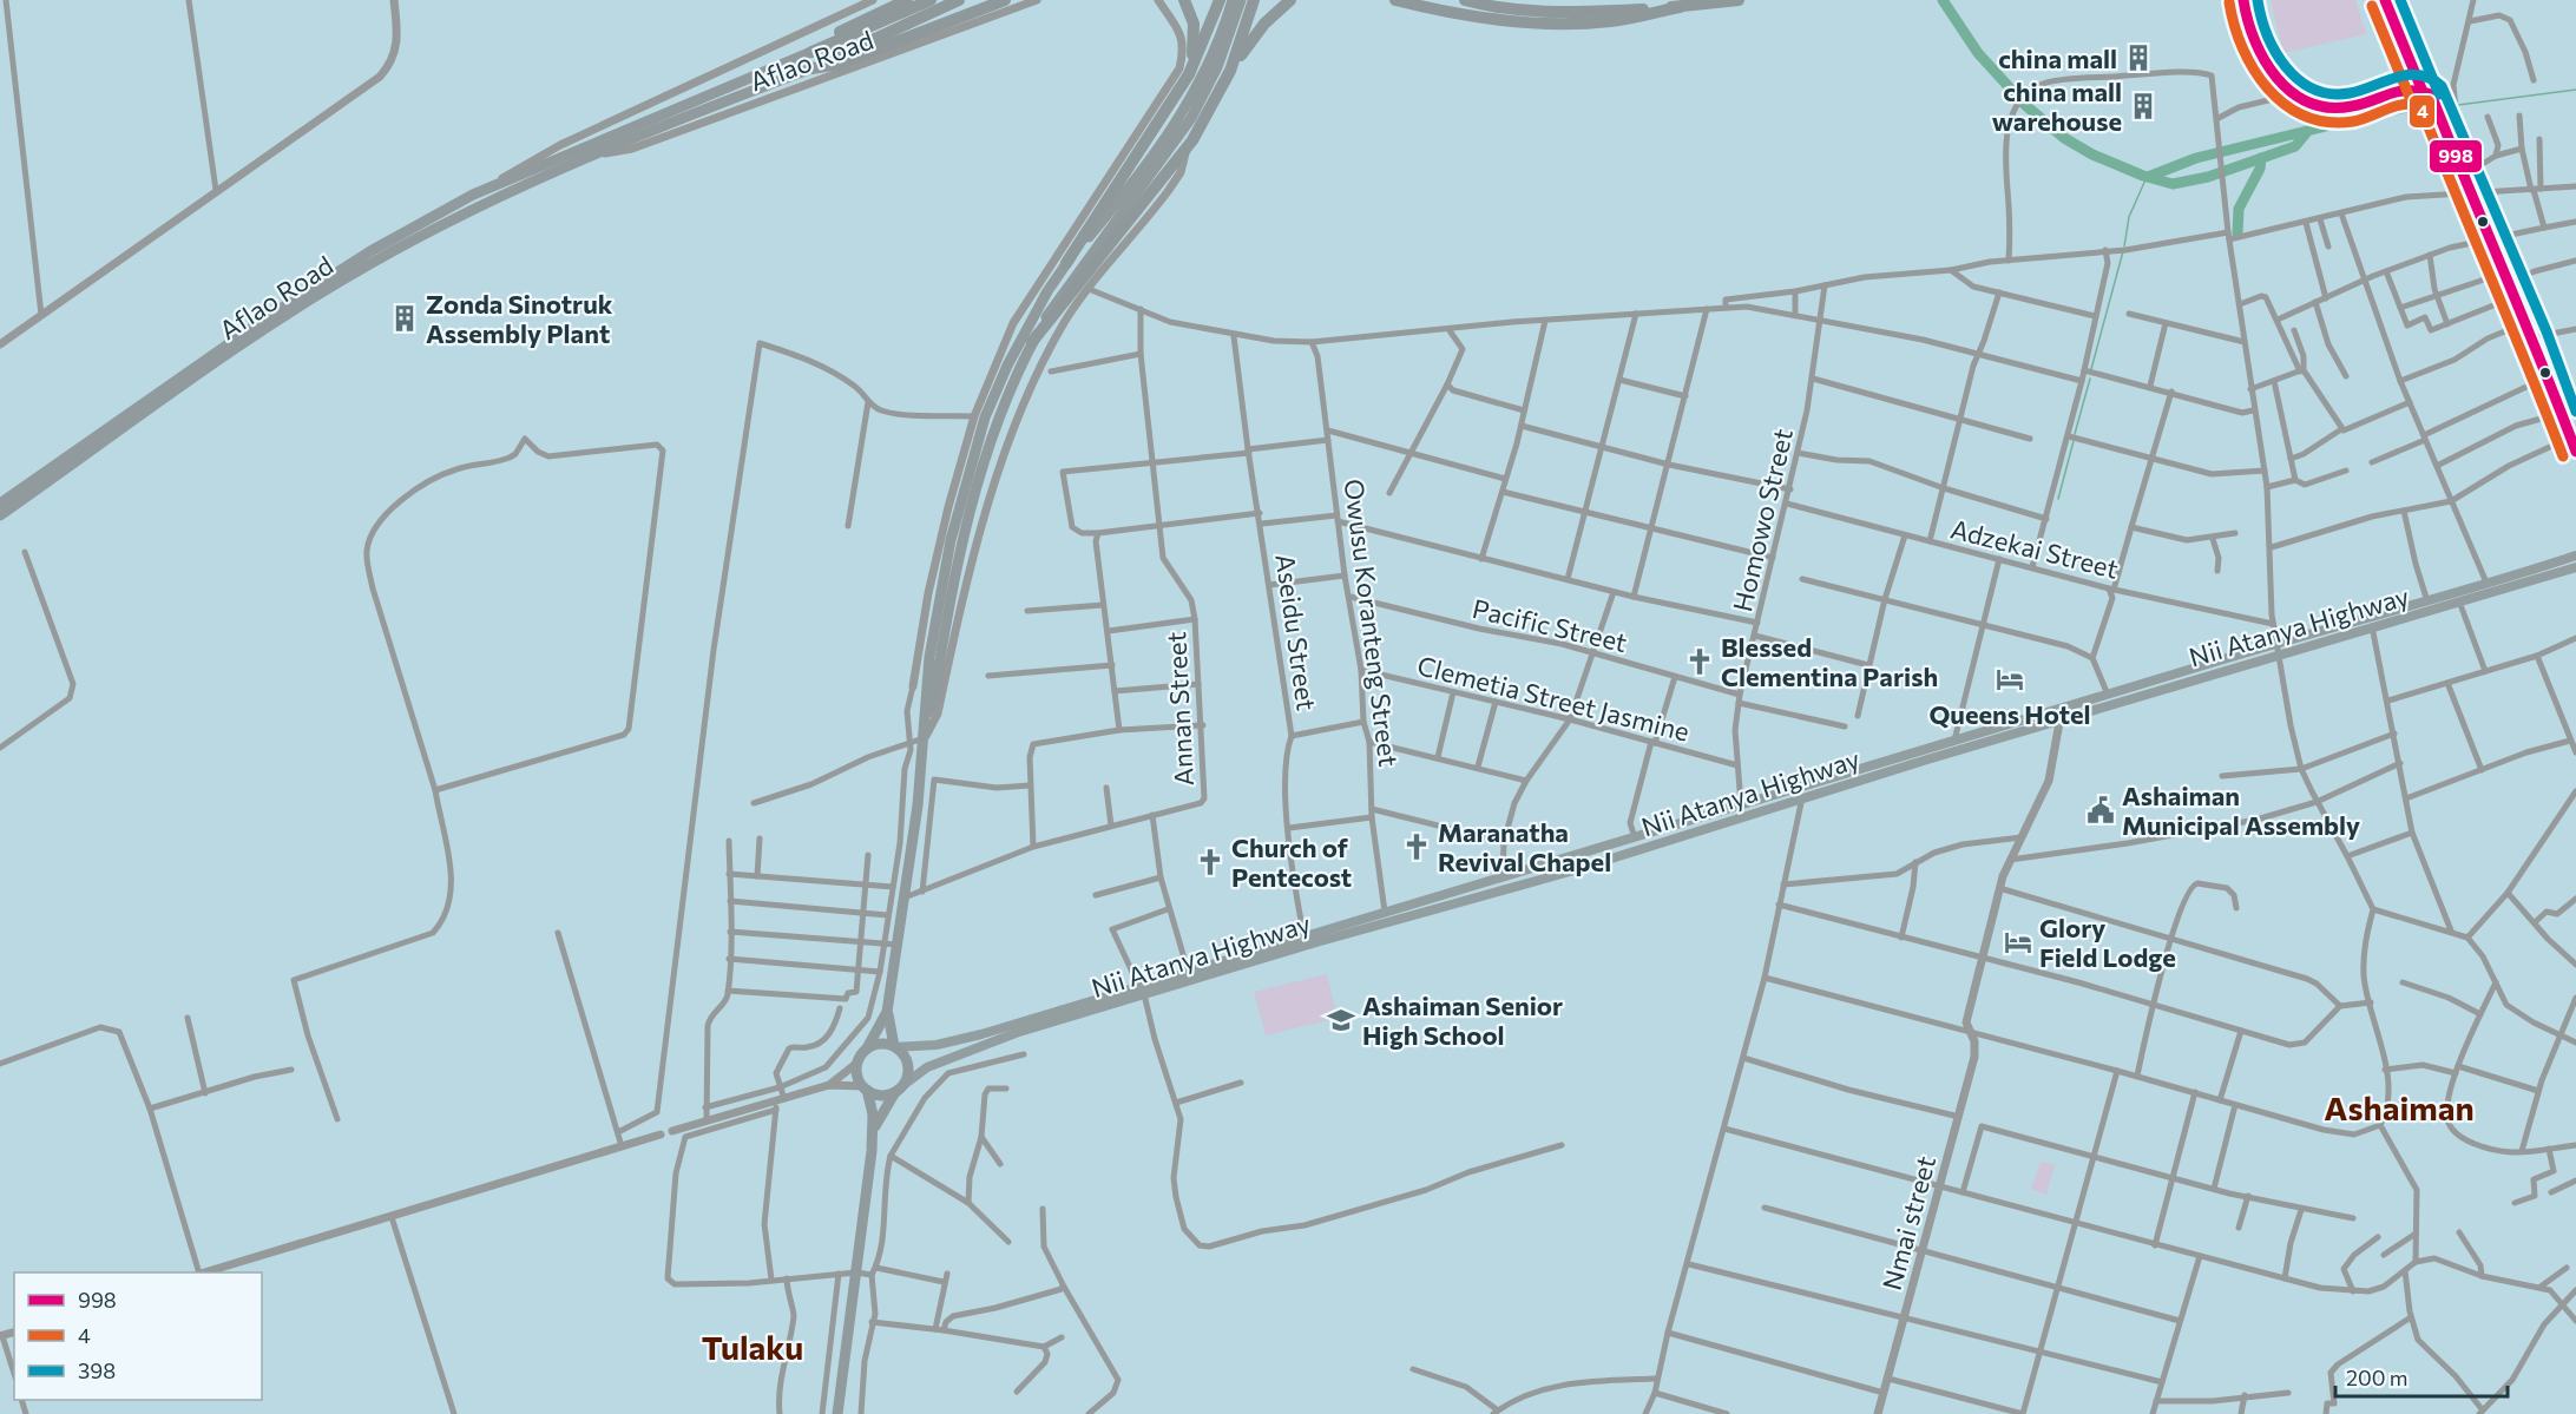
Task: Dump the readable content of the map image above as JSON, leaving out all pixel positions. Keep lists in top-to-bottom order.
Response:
{
  "streets": {
    "highway": ["Aflao Road"],
    "main road": ["Nii Atanya Highway"],
    "street": [
      "Homowo Street",
      "Adzekai Street",
      "Owusu Koranteng Street",
      "Pacific Street",
      "Aseidu Street",
      "Clemetia Street Jasmine",
      "Annan Street",
      "Nmai street"
    ]
  },
  "crossings": [
    ["Homowo Street", "Adzekai Street"],
    ["Homowo Street", "Pacific Street"],
    ["Homowo Street", "Clemetia Street Jasmine"],
    ["Owusu Koranteng Street", "Pacific Street"],
    ["Owusu Koranteng Street", "Clemetia Street Jasmine"]
  ],
  "districts": ["Ashaiman", "Tulaku"],
  "places": {
    "building": ["china mall", "china mall warehouse", "Zonda Sinotruk Assembly Plant"],
    "church": ["Blessed Clementina Parish", "Maranatha Revival Chapel", "Church of Pentecost"],
    "hotel": ["Queens Hotel", "Glory Field Lodge"],
    "public building": ["Ashaiman Municipal Assembly"],
    "school or university": ["Ashaiman Senior High School"]
  },
  "lines": ["transit line 998", "transit line 398", "transit line 4"],
  "legend": ["998", "4", "398"],
  "scale_bar": "200 m"
}
